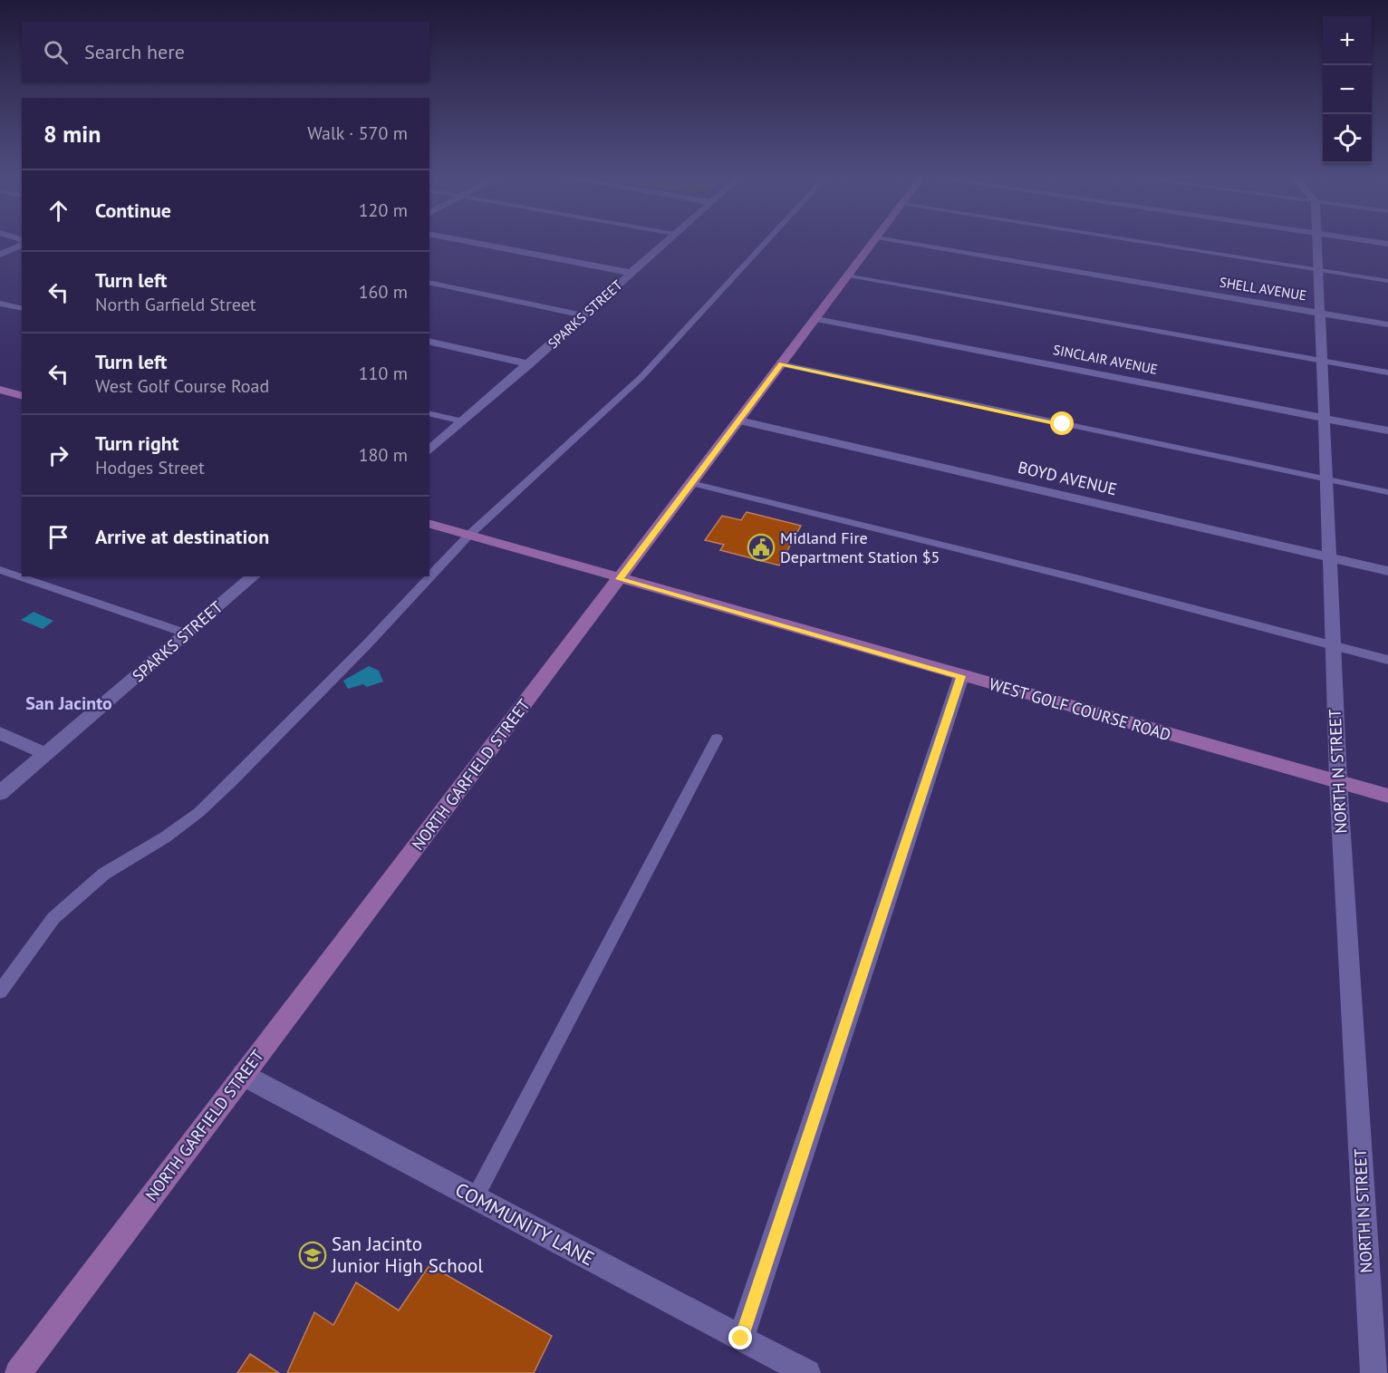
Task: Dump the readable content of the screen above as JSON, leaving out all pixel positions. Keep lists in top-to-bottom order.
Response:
{
  "streets": {
    "main road": ["WEST GOLF COURSE ROAD", "NORTH GARFIELD STREET"],
    "street": [
      "SHELL AVENUE",
      "SPARKS STREET",
      "SINCLAIR AVENUE",
      "BOYD AVENUE",
      "NORTH N STREET",
      "COMMUNITY LANE"
    ]
  },
  "crossings": [
    ["SHELL AVENUE", "NORTH N STREET"],
    ["SINCLAIR AVENUE", "NORTH N STREET"],
    ["SINCLAIR AVENUE", "NORTH GARFIELD STREET"],
    ["BOYD AVENUE", "NORTH N STREET"],
    ["BOYD AVENUE", "NORTH GARFIELD STREET"],
    ["WEST GOLF COURSE ROAD", "NORTH N STREET"],
    ["WEST GOLF COURSE ROAD", "NORTH GARFIELD STREET"],
    ["NORTH GARFIELD STREET", "COMMUNITY LANE"]
  ],
  "districts": ["San Jacinto"],
  "places": {
    "public building": ["Midland Fire Department Station $5"],
    "school or university": ["San Jacinto Junior High School"]
  },
  "page": {
    "map_buttons": ["+", "−"],
    "search": "Search here",
    "heading": ["8 min", "Walk · 570 m"],
    "list": [
      ["Continue", "120 m"],
      ["Turn left", "North Garfield Street", "160 m"],
      ["Turn left", "West Golf Course Road", "110 m"],
      ["Turn right", "Hodges Street", "180 m"],
      "Arrive at destination"
    ]
  }
}
